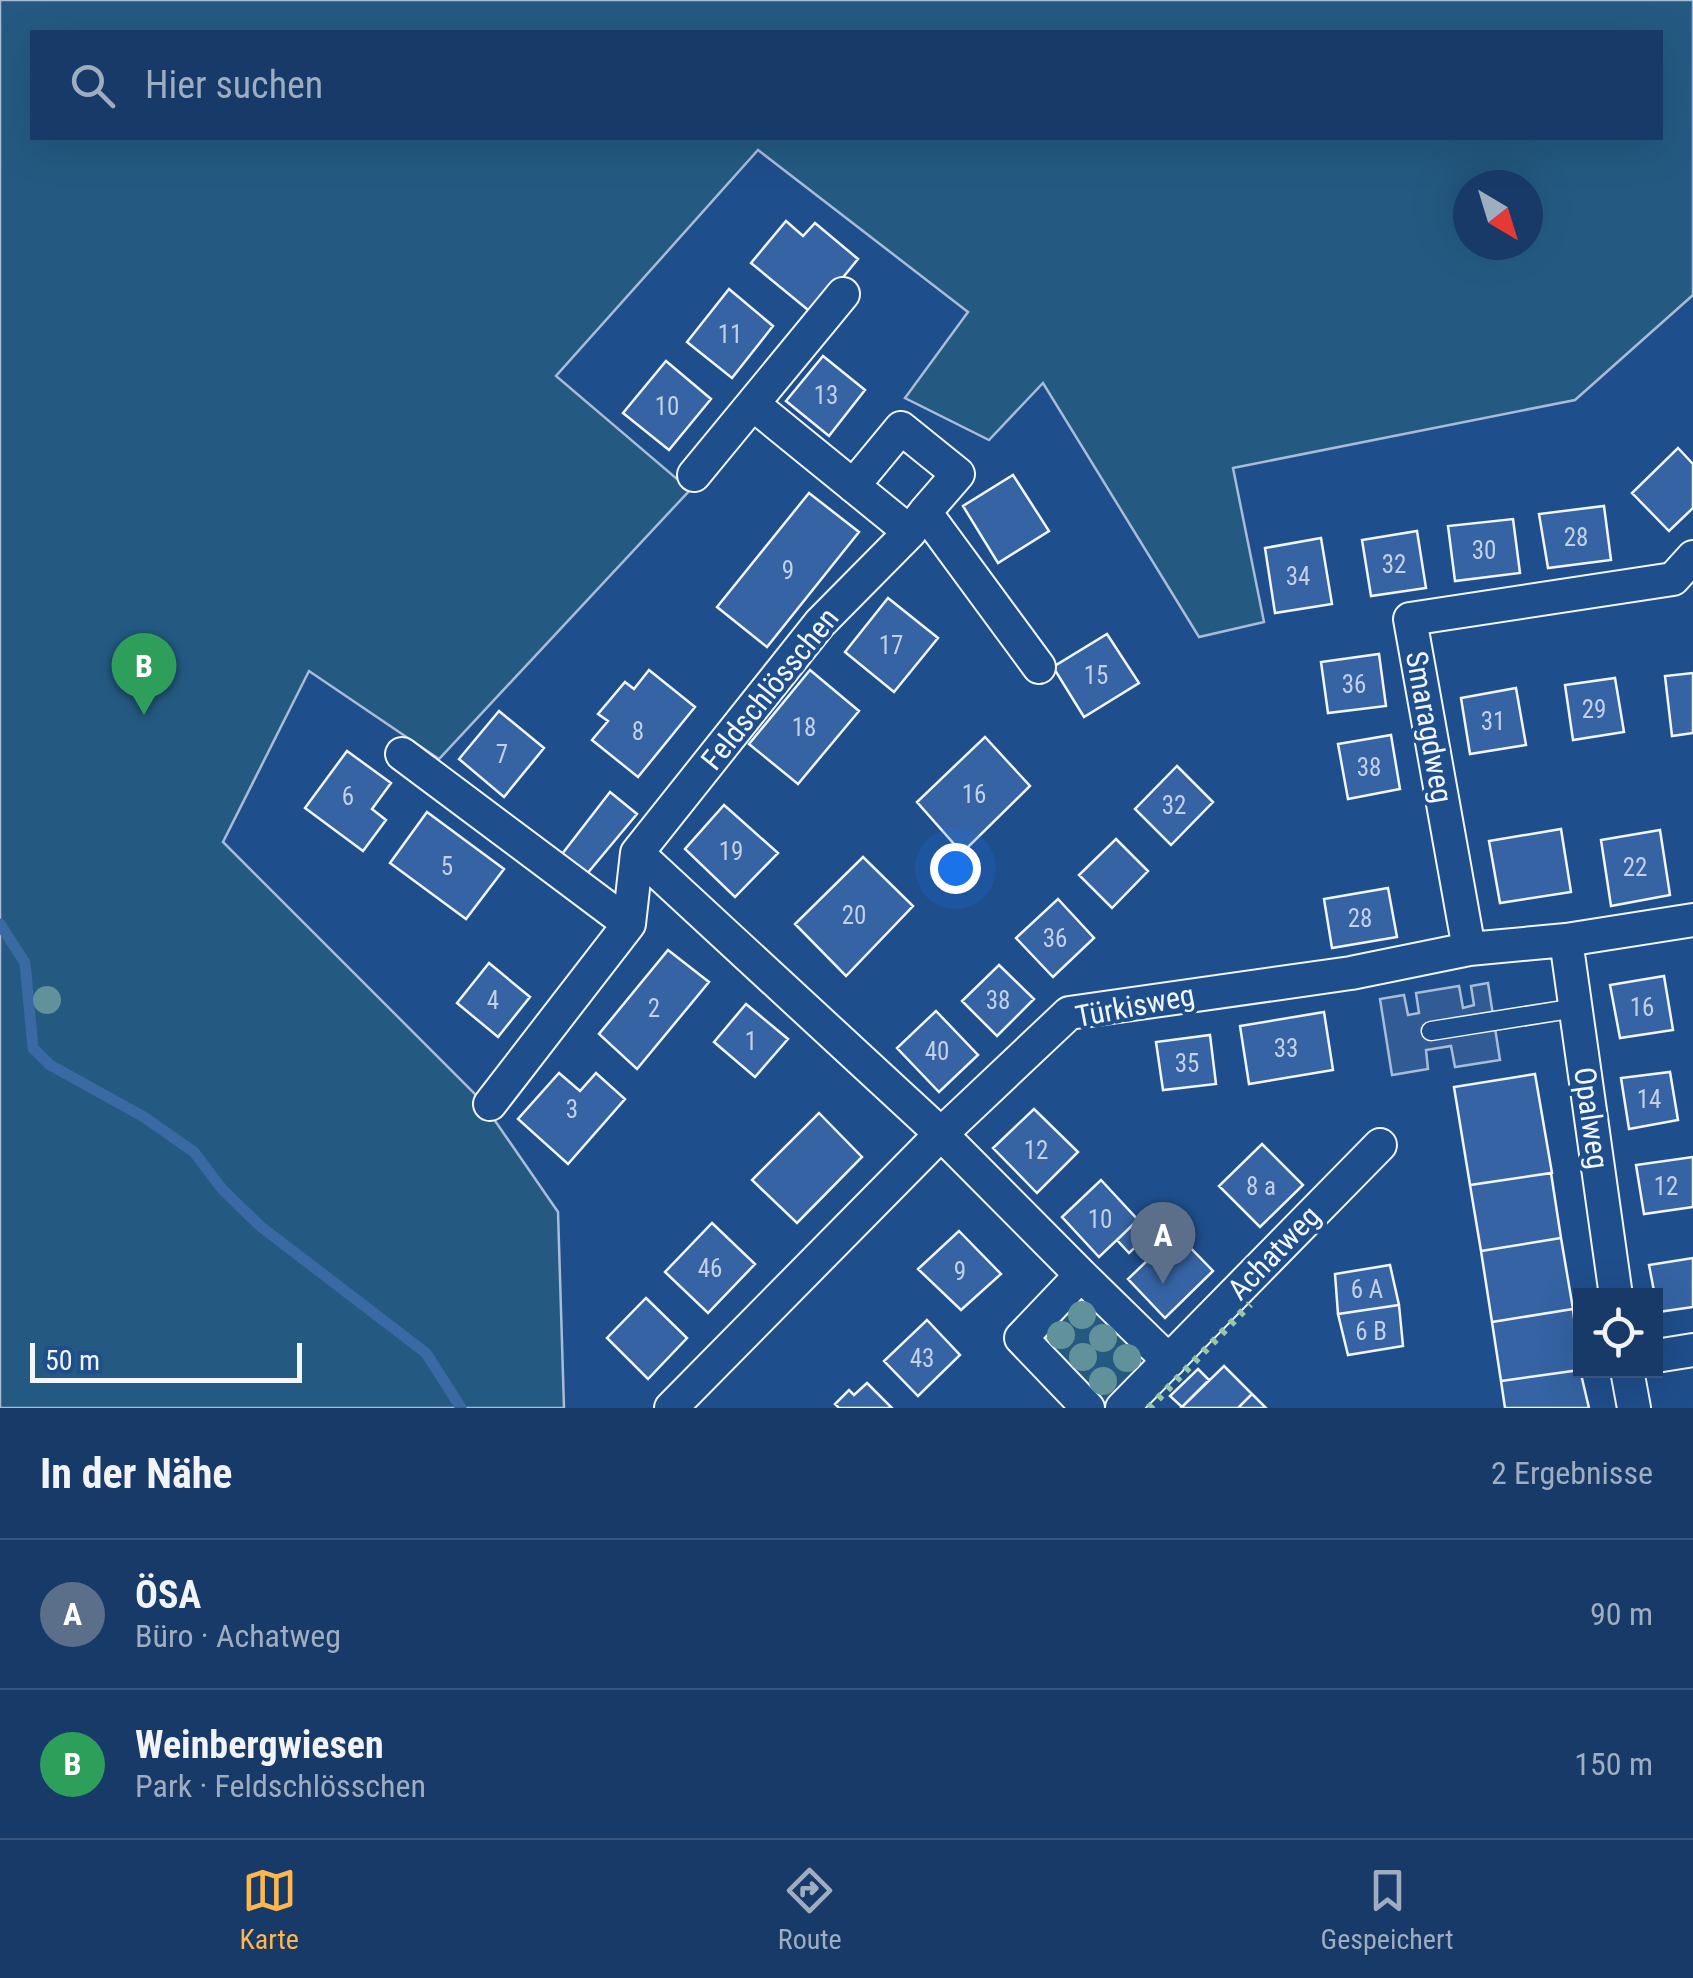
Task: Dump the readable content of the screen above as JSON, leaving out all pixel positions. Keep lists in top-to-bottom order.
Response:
{
  "streets": {
    "street": [
      "Feldschlösschen",
      "Smaragdweg",
      "Türkisweg",
      "Opalweg",
      "Achatweg"
    ]
  },
  "crossings": [
    ["Smaragdweg", "Türkisweg"],
    ["Türkisweg", "Opalweg"]
  ],
  "house_numbers": [
    "11",
    "13",
    "10",
    "28",
    "30",
    "32",
    "9",
    "34",
    "17",
    "15",
    "36",
    "29",
    "31",
    "18",
    "8",
    "7",
    "38",
    "16",
    "6",
    "32",
    "19",
    "5",
    "22",
    "20",
    "28",
    "36",
    "4",
    "38",
    "16",
    "2",
    "1",
    "33",
    "40",
    "35",
    "14",
    "3",
    "12",
    "8 a",
    "12",
    "10",
    "46",
    "9",
    "6 A",
    "6 B",
    "43"
  ],
  "scale_bar": "50 m",
  "north": "bottom right",
  "page": {
    "search": "Hier suchen",
    "pins": ["B", "A"],
    "scale": "50 m",
    "heading": ["In der Nähe", "2 Ergebnisse"],
    "list": [
      {
        "mark": "A",
        "name": "ÖSA",
        "note": "Büro · Achatweg",
        "value": "90 m"
      },
      {
        "mark": "B",
        "name": "Weinbergwiesen",
        "note": "Park · Feldschlösschen",
        "value": "150 m"
      }
    ],
    "nav": ["Karte", "Route", "Gespeichert"]
  }
}
